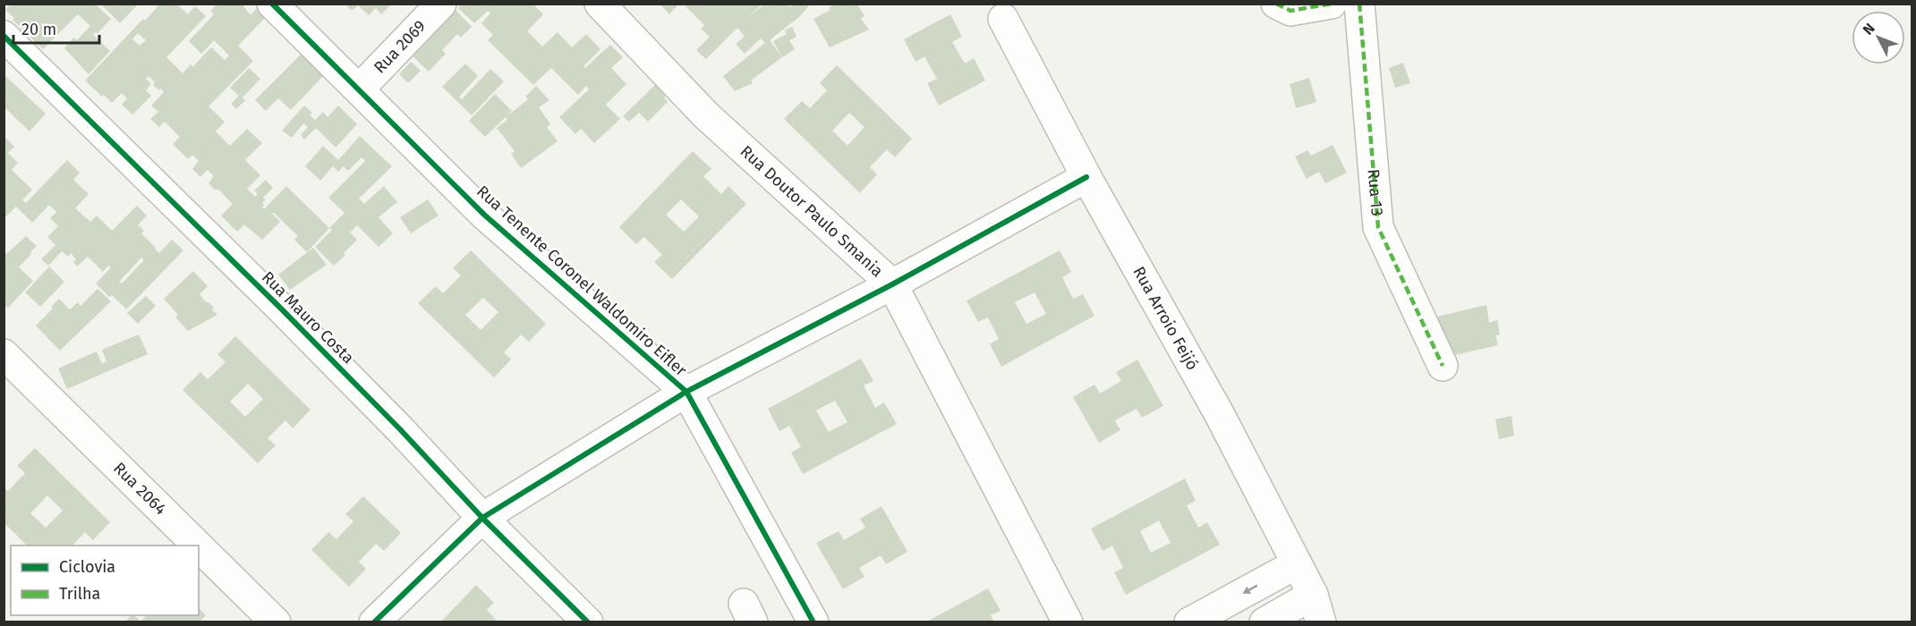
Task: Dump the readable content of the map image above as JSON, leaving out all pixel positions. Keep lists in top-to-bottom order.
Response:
{
  "streets": {
    "street": [
      "Rua 2069",
      "Rua 13",
      "Rua Doutor Paulo Smania",
      "Rua Tenente Coronel Waldomiro Eifler",
      "Rua Mauro Costa",
      "Rua Arroio Feijó",
      "Rua 2064"
    ]
  },
  "crossings": [
    ["Rua 2069", "Rua Tenente Coronel Waldomiro Eifler"]
  ],
  "legend": ["Ciclovia", "Trilha"],
  "scale_bar": "20 m",
  "north": "top left"
}
